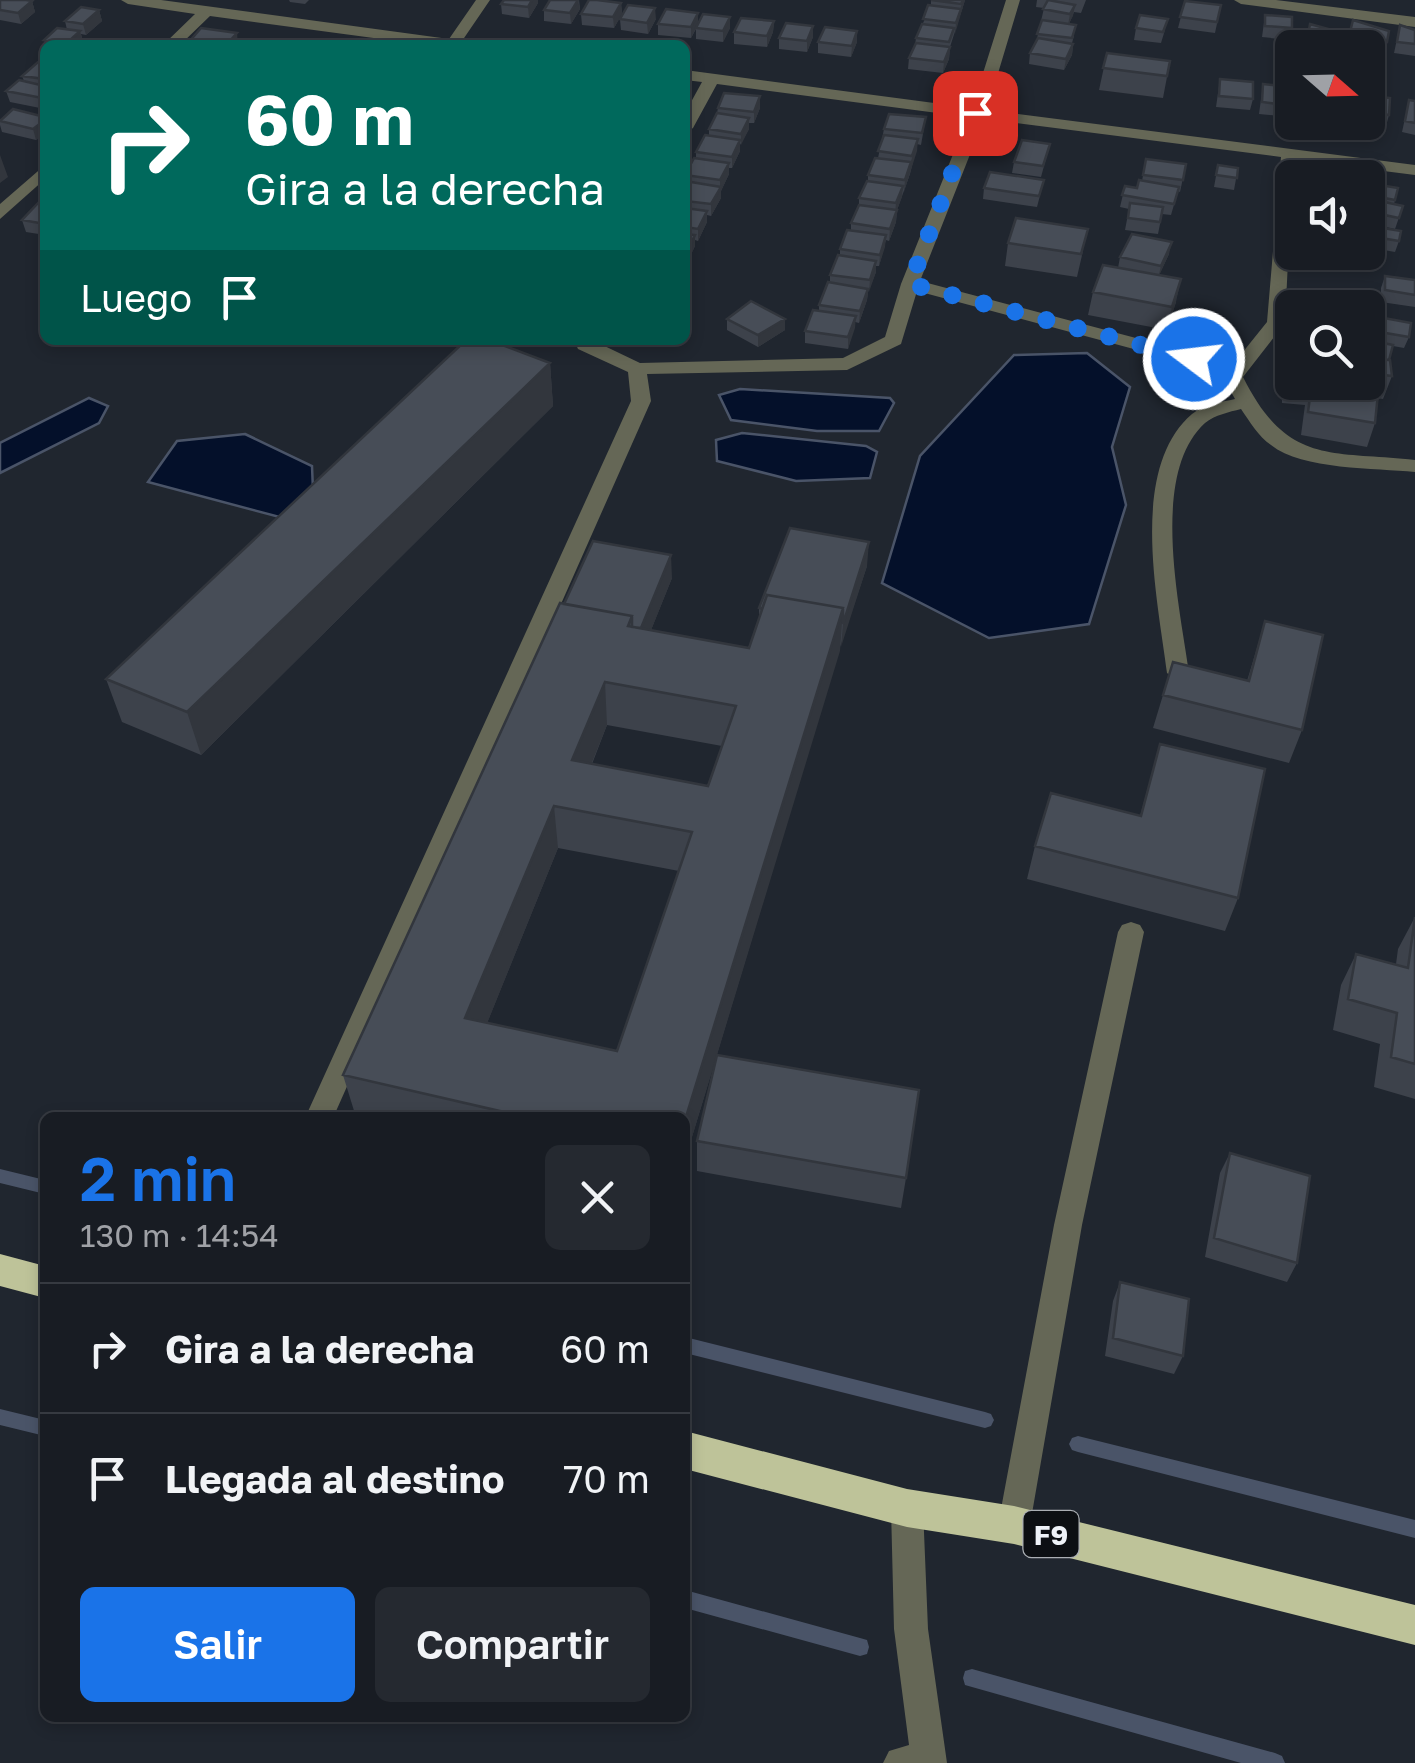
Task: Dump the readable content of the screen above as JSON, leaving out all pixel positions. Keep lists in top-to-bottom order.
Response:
{
  "streets": {
    "highway": ["F9"]
  },
  "north": "right",
  "page": {
    "turn": ["60 m", "Gira a la derecha"],
    "then": "Luego",
    "heading": ["2 min", "130 m · 14:54"],
    "list": [
      {
        "name": "Gira a la derecha",
        "value": "60 m"
      },
      {
        "name": "Llegada al destino",
        "value": "70 m"
      }
    ],
    "buttons": ["Salir", "Compartir"]
  }
}
